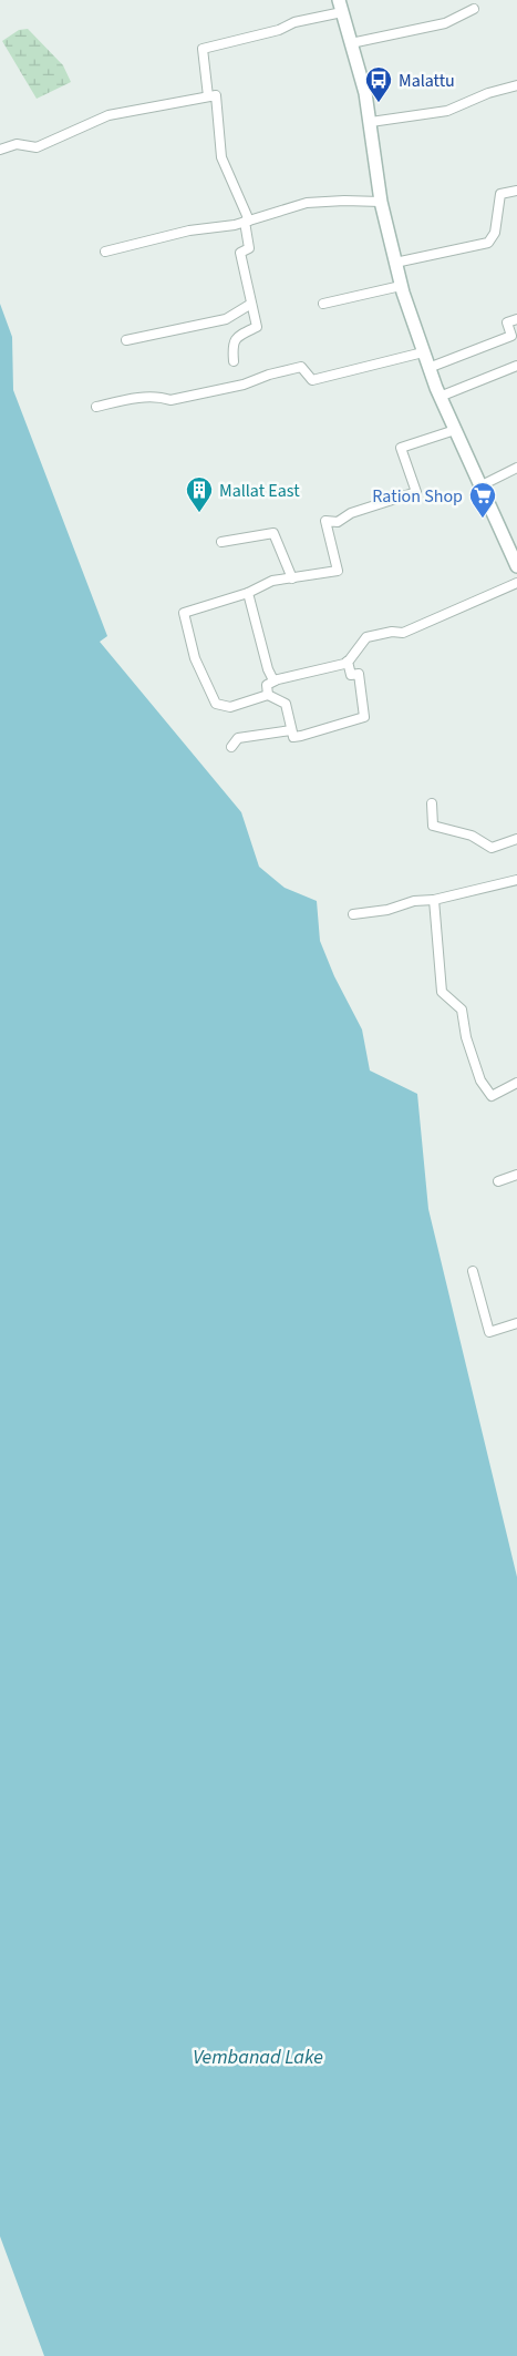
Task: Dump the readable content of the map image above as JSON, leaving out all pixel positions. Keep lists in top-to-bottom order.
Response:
{
  "water": ["Vembanad Lake"],
  "places": {
    "bus stop": ["Malattu"],
    "building": ["Mallat East"],
    "supermarket": ["Ration Shop"]
  }
}
